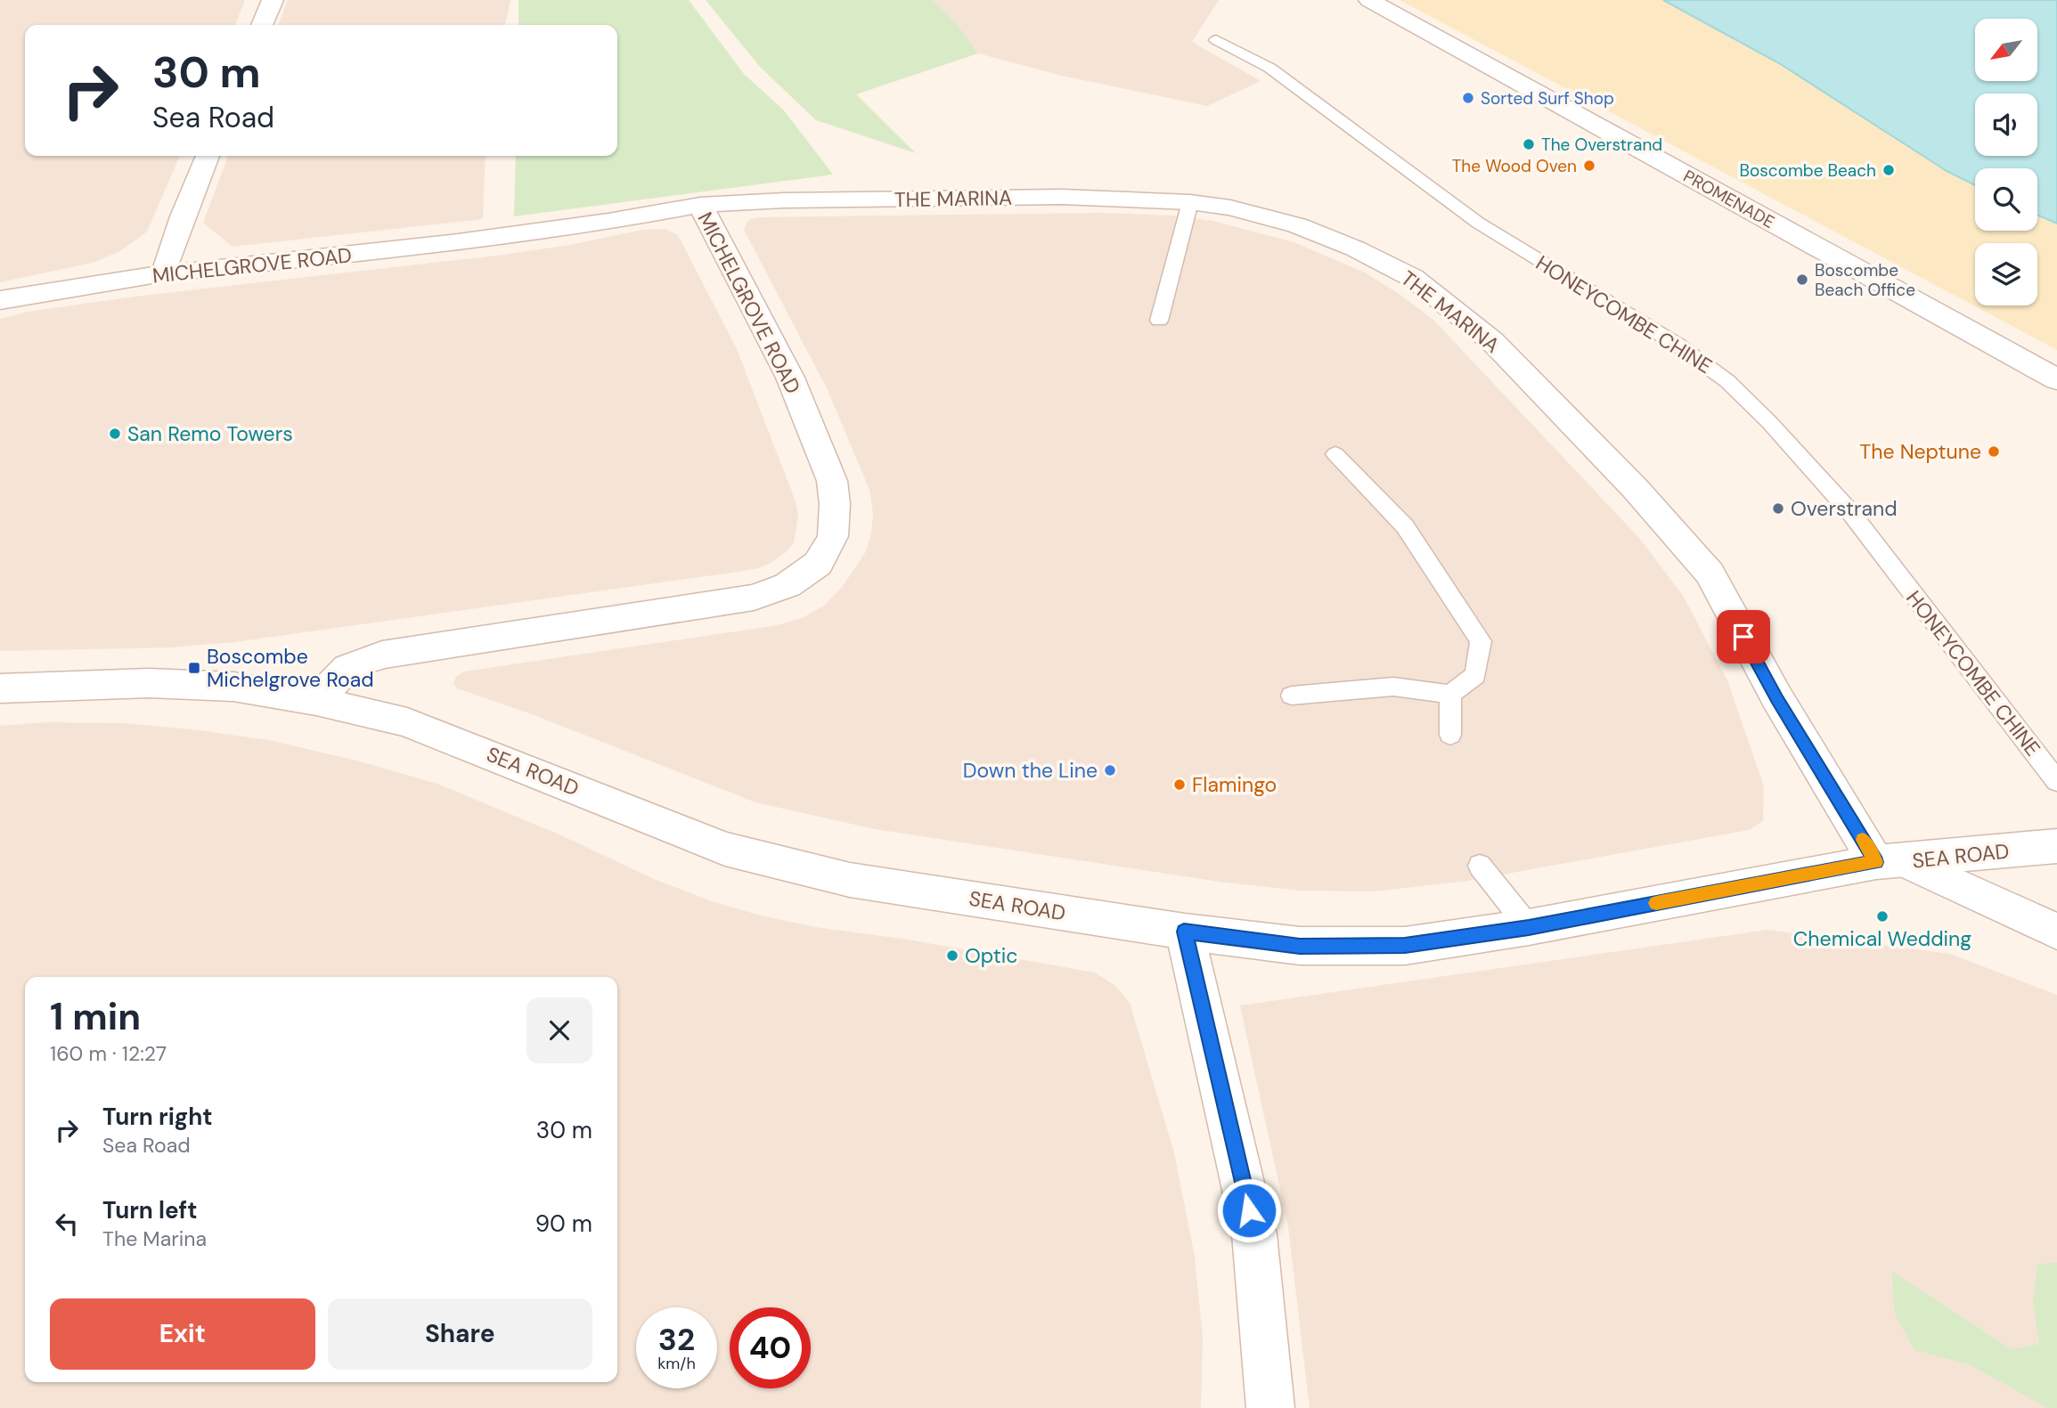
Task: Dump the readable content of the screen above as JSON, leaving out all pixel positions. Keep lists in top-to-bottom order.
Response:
{
  "streets": {
    "street": [
      "THE MARINA",
      "PROMENADE",
      "MICHELGROVE ROAD",
      "SEA ROAD"
    ],
    "lane": ["HONEYCOMBE CHINE"]
  },
  "crossings": [
    ["THE MARINA", "MICHELGROVE ROAD"],
    ["THE MARINA", "SEA ROAD"],
    ["MICHELGROVE ROAD", "SEA ROAD"]
  ],
  "places": {
    "other": [
      "Sorted Surf Shop",
      "The Overstrand",
      "The Wood Oven",
      "Boscombe Beach",
      "Boscombe Beach Office",
      "San Remo Towers",
      "The Neptune",
      "Overstrand",
      "Down the Line",
      "Flamingo",
      "Chemical Wedding",
      "Optic"
    ],
    "transit": ["Boscombe Michelgrove Road"]
  },
  "north": "bottom left",
  "page": {
    "turn": ["30 m", "Sea Road"],
    "heading": ["1 min", "160 m · 12:27"],
    "list": [
      {
        "name": "Turn right",
        "note": "Sea Road",
        "value": "30 m"
      },
      {
        "name": "Turn left",
        "note": "The Marina",
        "value": "90 m"
      }
    ],
    "buttons": ["Exit", "Share"],
    "speed": "32 km/h",
    "limit": "40"
  }
}
